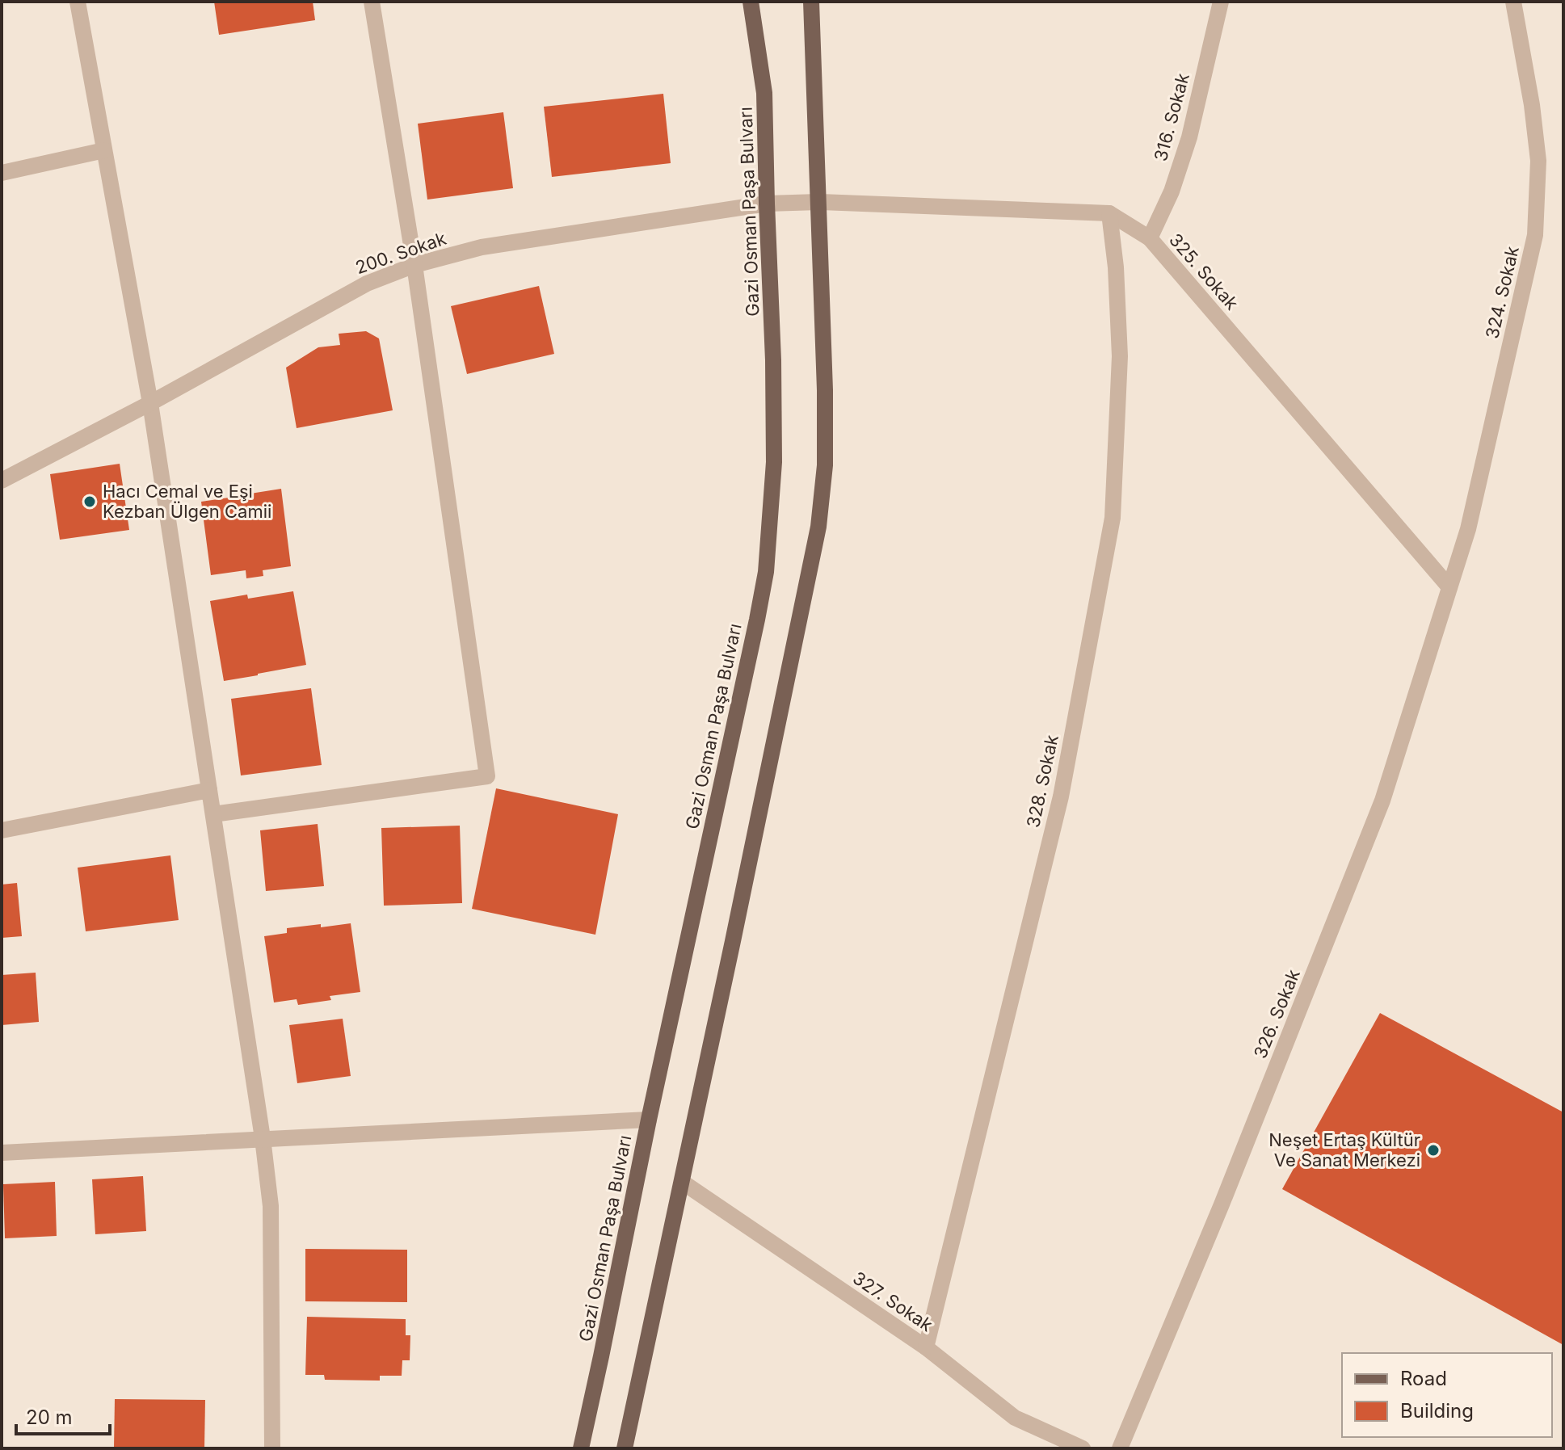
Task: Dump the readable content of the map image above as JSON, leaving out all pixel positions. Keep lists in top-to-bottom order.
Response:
{
  "streets": {
    "main road": ["Gazi Osman Paşa Bulvarı"],
    "street": [
      "316. Sokak",
      "200. Sokak",
      "325. Sokak",
      "324. Sokak",
      "328. Sokak",
      "326. Sokak",
      "327. Sokak"
    ]
  },
  "crossings": [
    ["316. Sokak", "325. Sokak"],
    ["Gazi Osman Paşa Bulvarı", "200. Sokak"],
    ["200. Sokak", "325. Sokak"],
    ["325. Sokak", "324. Sokak"],
    ["325. Sokak", "328. Sokak"],
    ["325. Sokak", "326. Sokak"],
    ["324. Sokak", "326. Sokak"],
    ["328. Sokak", "327. Sokak"]
  ],
  "places": ["Hacı Cemal ve Eşi Kezban Ülgen Camii", "Neşet Ertaş Kültür Ve Sanat Merkezi"],
  "legend": ["Road", "Building"],
  "scale_bar": "20 m"
}
